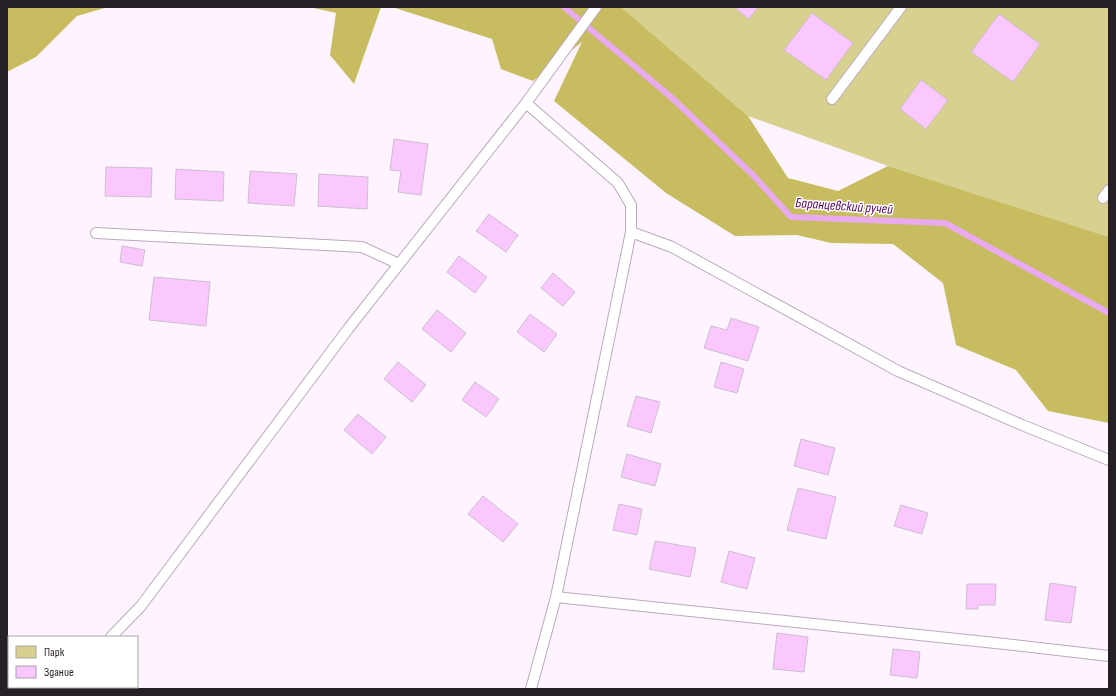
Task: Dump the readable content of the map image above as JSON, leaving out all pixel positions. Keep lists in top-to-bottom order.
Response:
{
  "water": ["Баранцевский ручей"],
  "legend": ["Парк", "Здание"]
}
